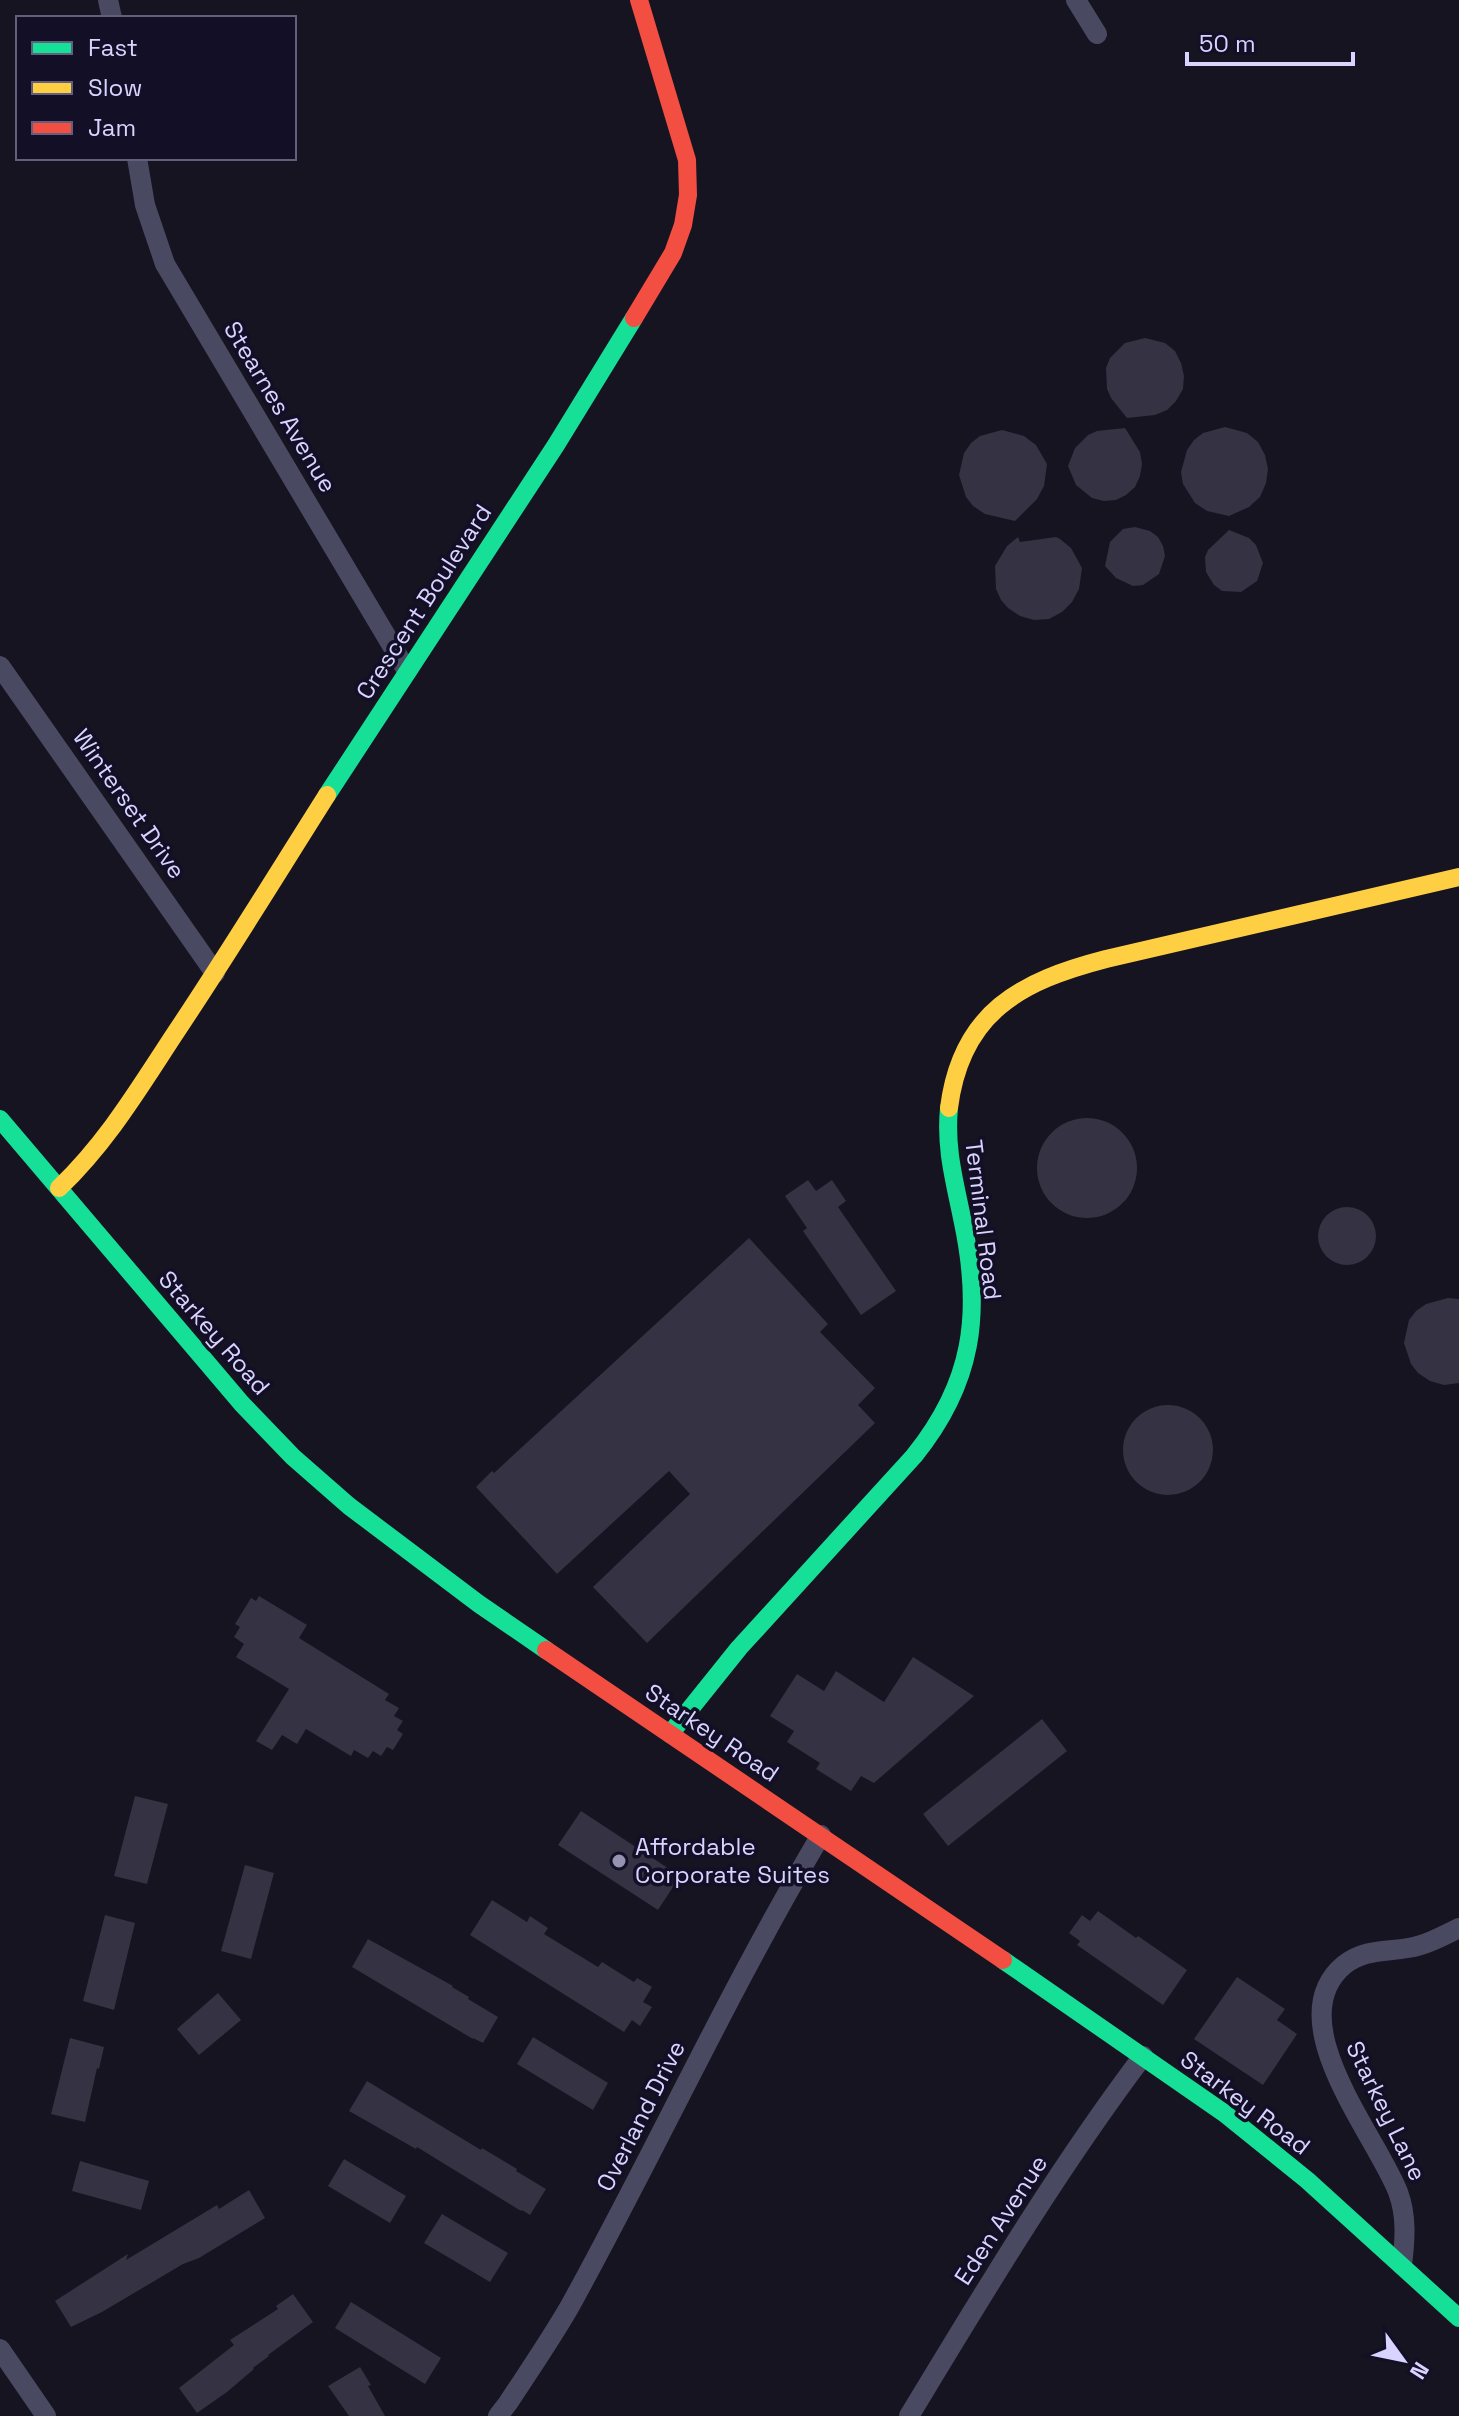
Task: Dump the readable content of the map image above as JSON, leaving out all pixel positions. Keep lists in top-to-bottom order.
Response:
{
  "streets": {
    "street": [
      "Stearnes Avenue",
      "Crescent Boulevard",
      "Winterset Drive",
      "Terminal Road",
      "Starkey Road",
      "Starkey Lane",
      "Overland Drive",
      "Eden Avenue"
    ]
  },
  "crossings": [
    ["Stearnes Avenue", "Crescent Boulevard"],
    ["Crescent Boulevard", "Winterset Drive"],
    ["Crescent Boulevard", "Starkey Road"],
    ["Terminal Road", "Starkey Road"],
    ["Starkey Road", "Starkey Lane"],
    ["Starkey Road", "Overland Drive"],
    ["Starkey Road", "Eden Avenue"]
  ],
  "places": ["Affordable Corporate Suites"],
  "legend": ["Fast", "Slow", "Jam"],
  "scale_bar": "50 m",
  "north": "bottom right"
}
